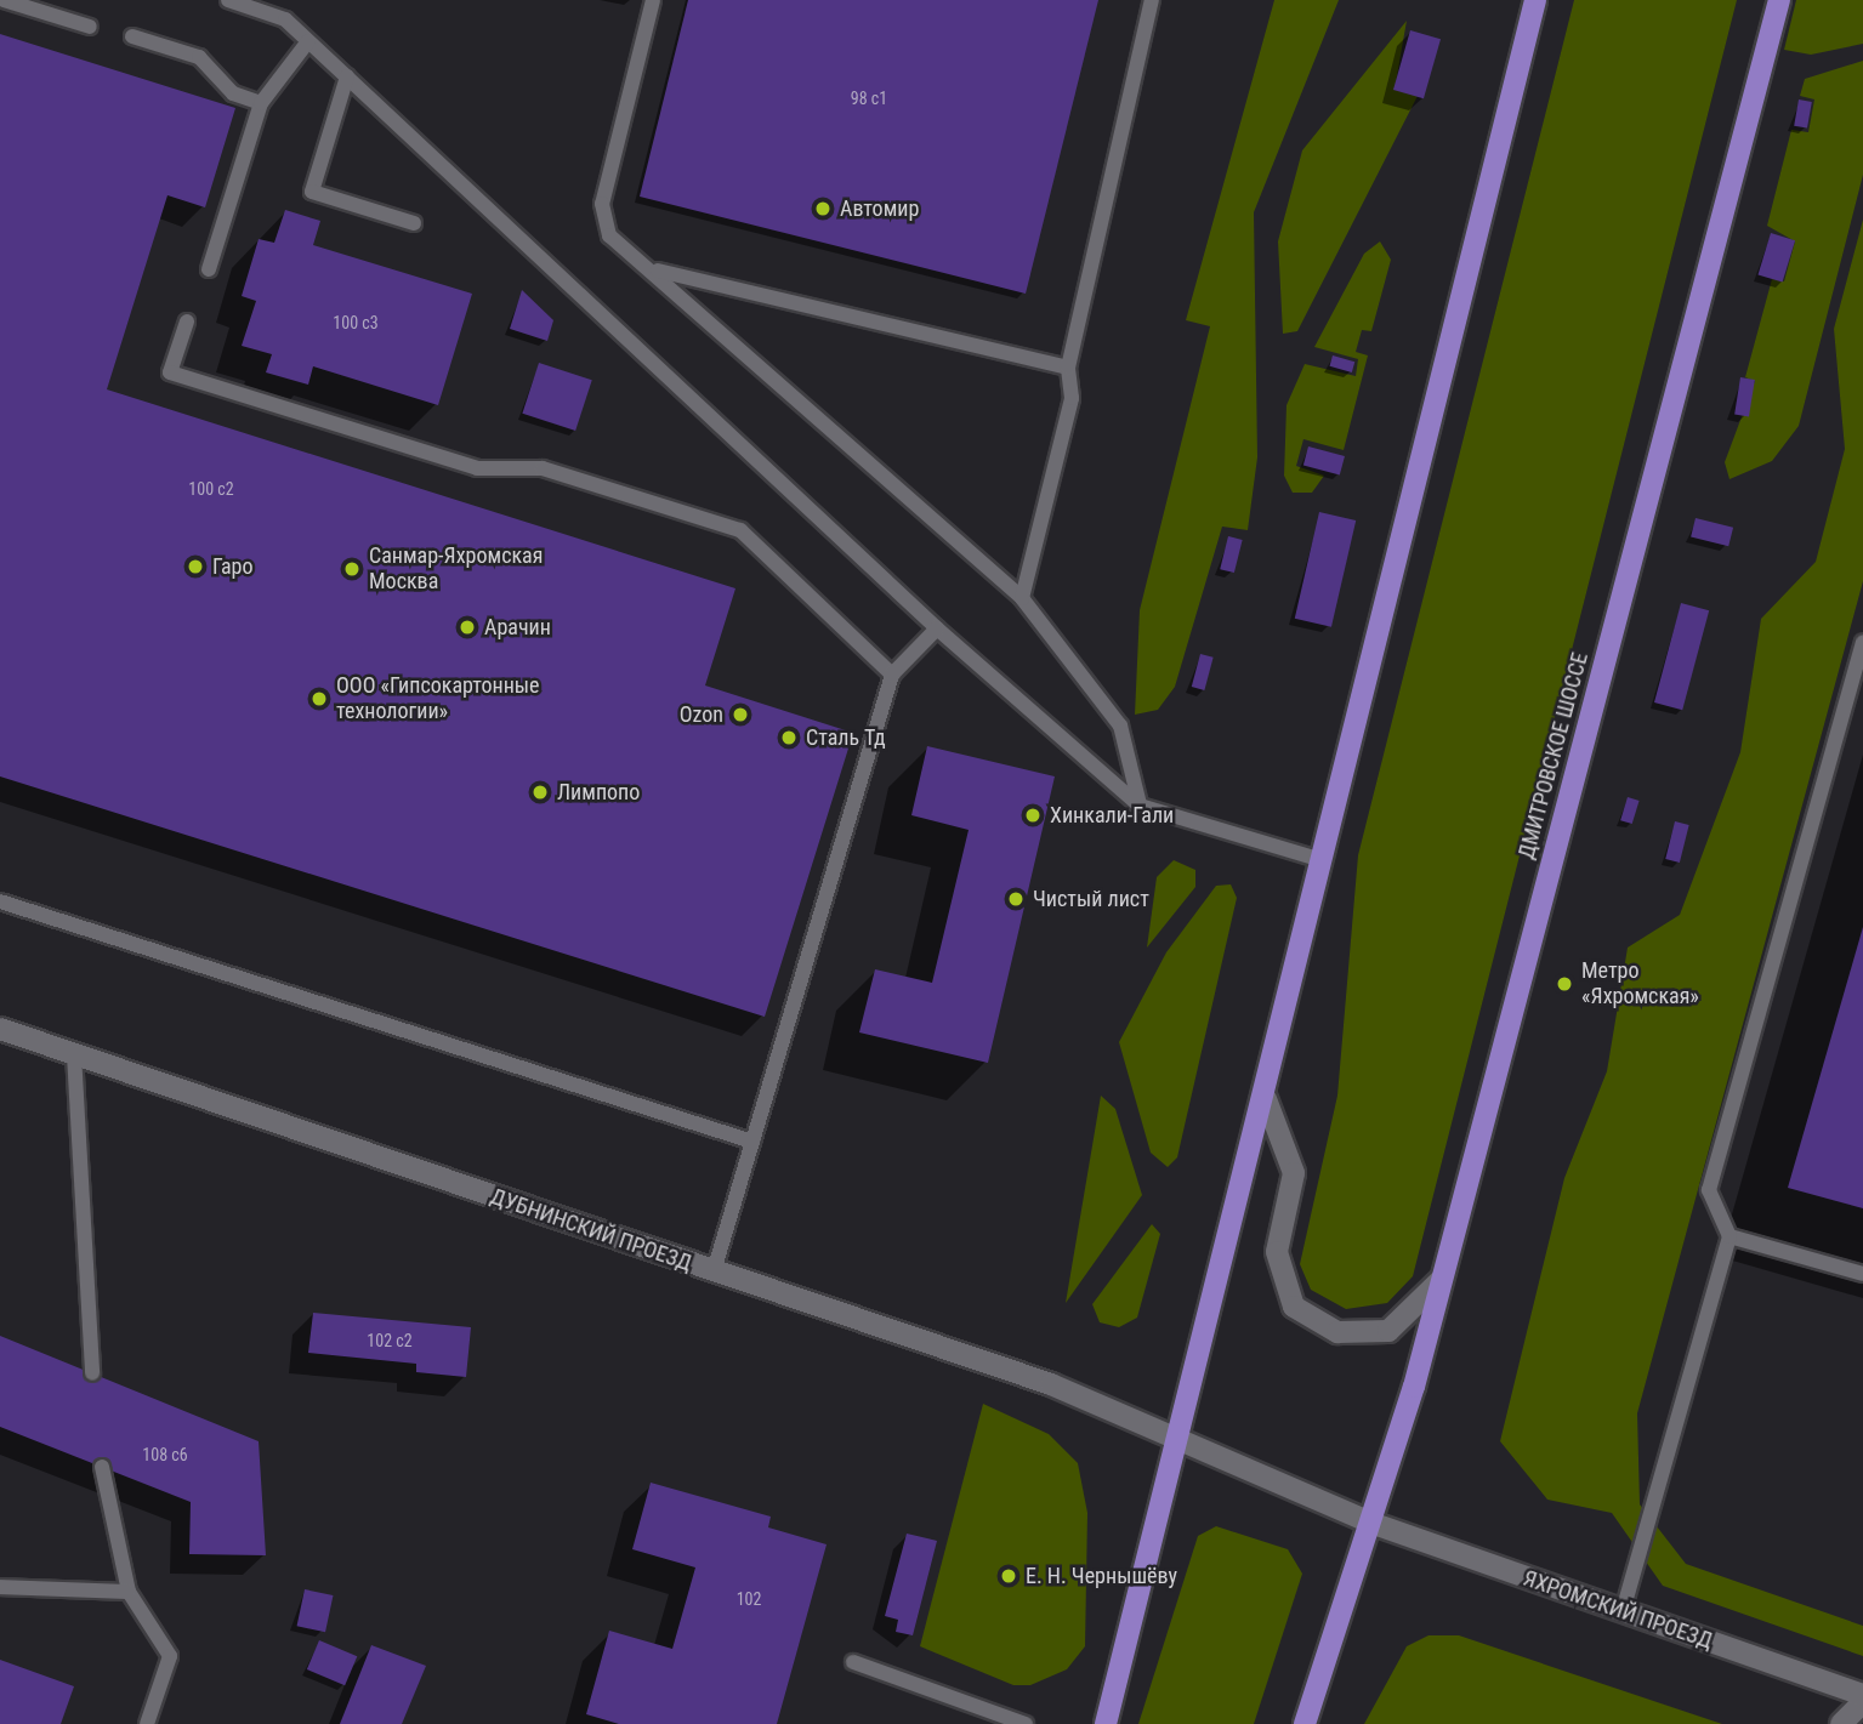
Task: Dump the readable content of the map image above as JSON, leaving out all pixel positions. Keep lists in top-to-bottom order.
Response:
{
  "streets": {
    "main road": ["ДМИТРОВСКОЕ ШОССЕ"],
    "street": ["ДУБНИНСКИЙ ПРОЕЗД", "ЯХРОМСКИЙ ПРОЕЗД"]
  },
  "crossings": [
    ["ДМИТРОВСКОЕ ШОССЕ", "ЯХРОМСКИЙ ПРОЕЗД"]
  ],
  "places": [
    "Автомир",
    "Гаро",
    "Санмар-Яхромская Москва",
    "Арачин",
    "ООО «Гипсокартонные технологии»",
    "Ozon",
    "Сталь Тд",
    "Лимпопо",
    "Хинкали-Гали",
    "Чистый лист",
    "Метро «Яхромская»",
    "Е. Н. Чернышёву"
  ],
  "house_numbers": [
    "98 с1",
    "100 с3",
    "100 с2",
    "102 с2",
    "108 с6",
    "102"
  ]
}
